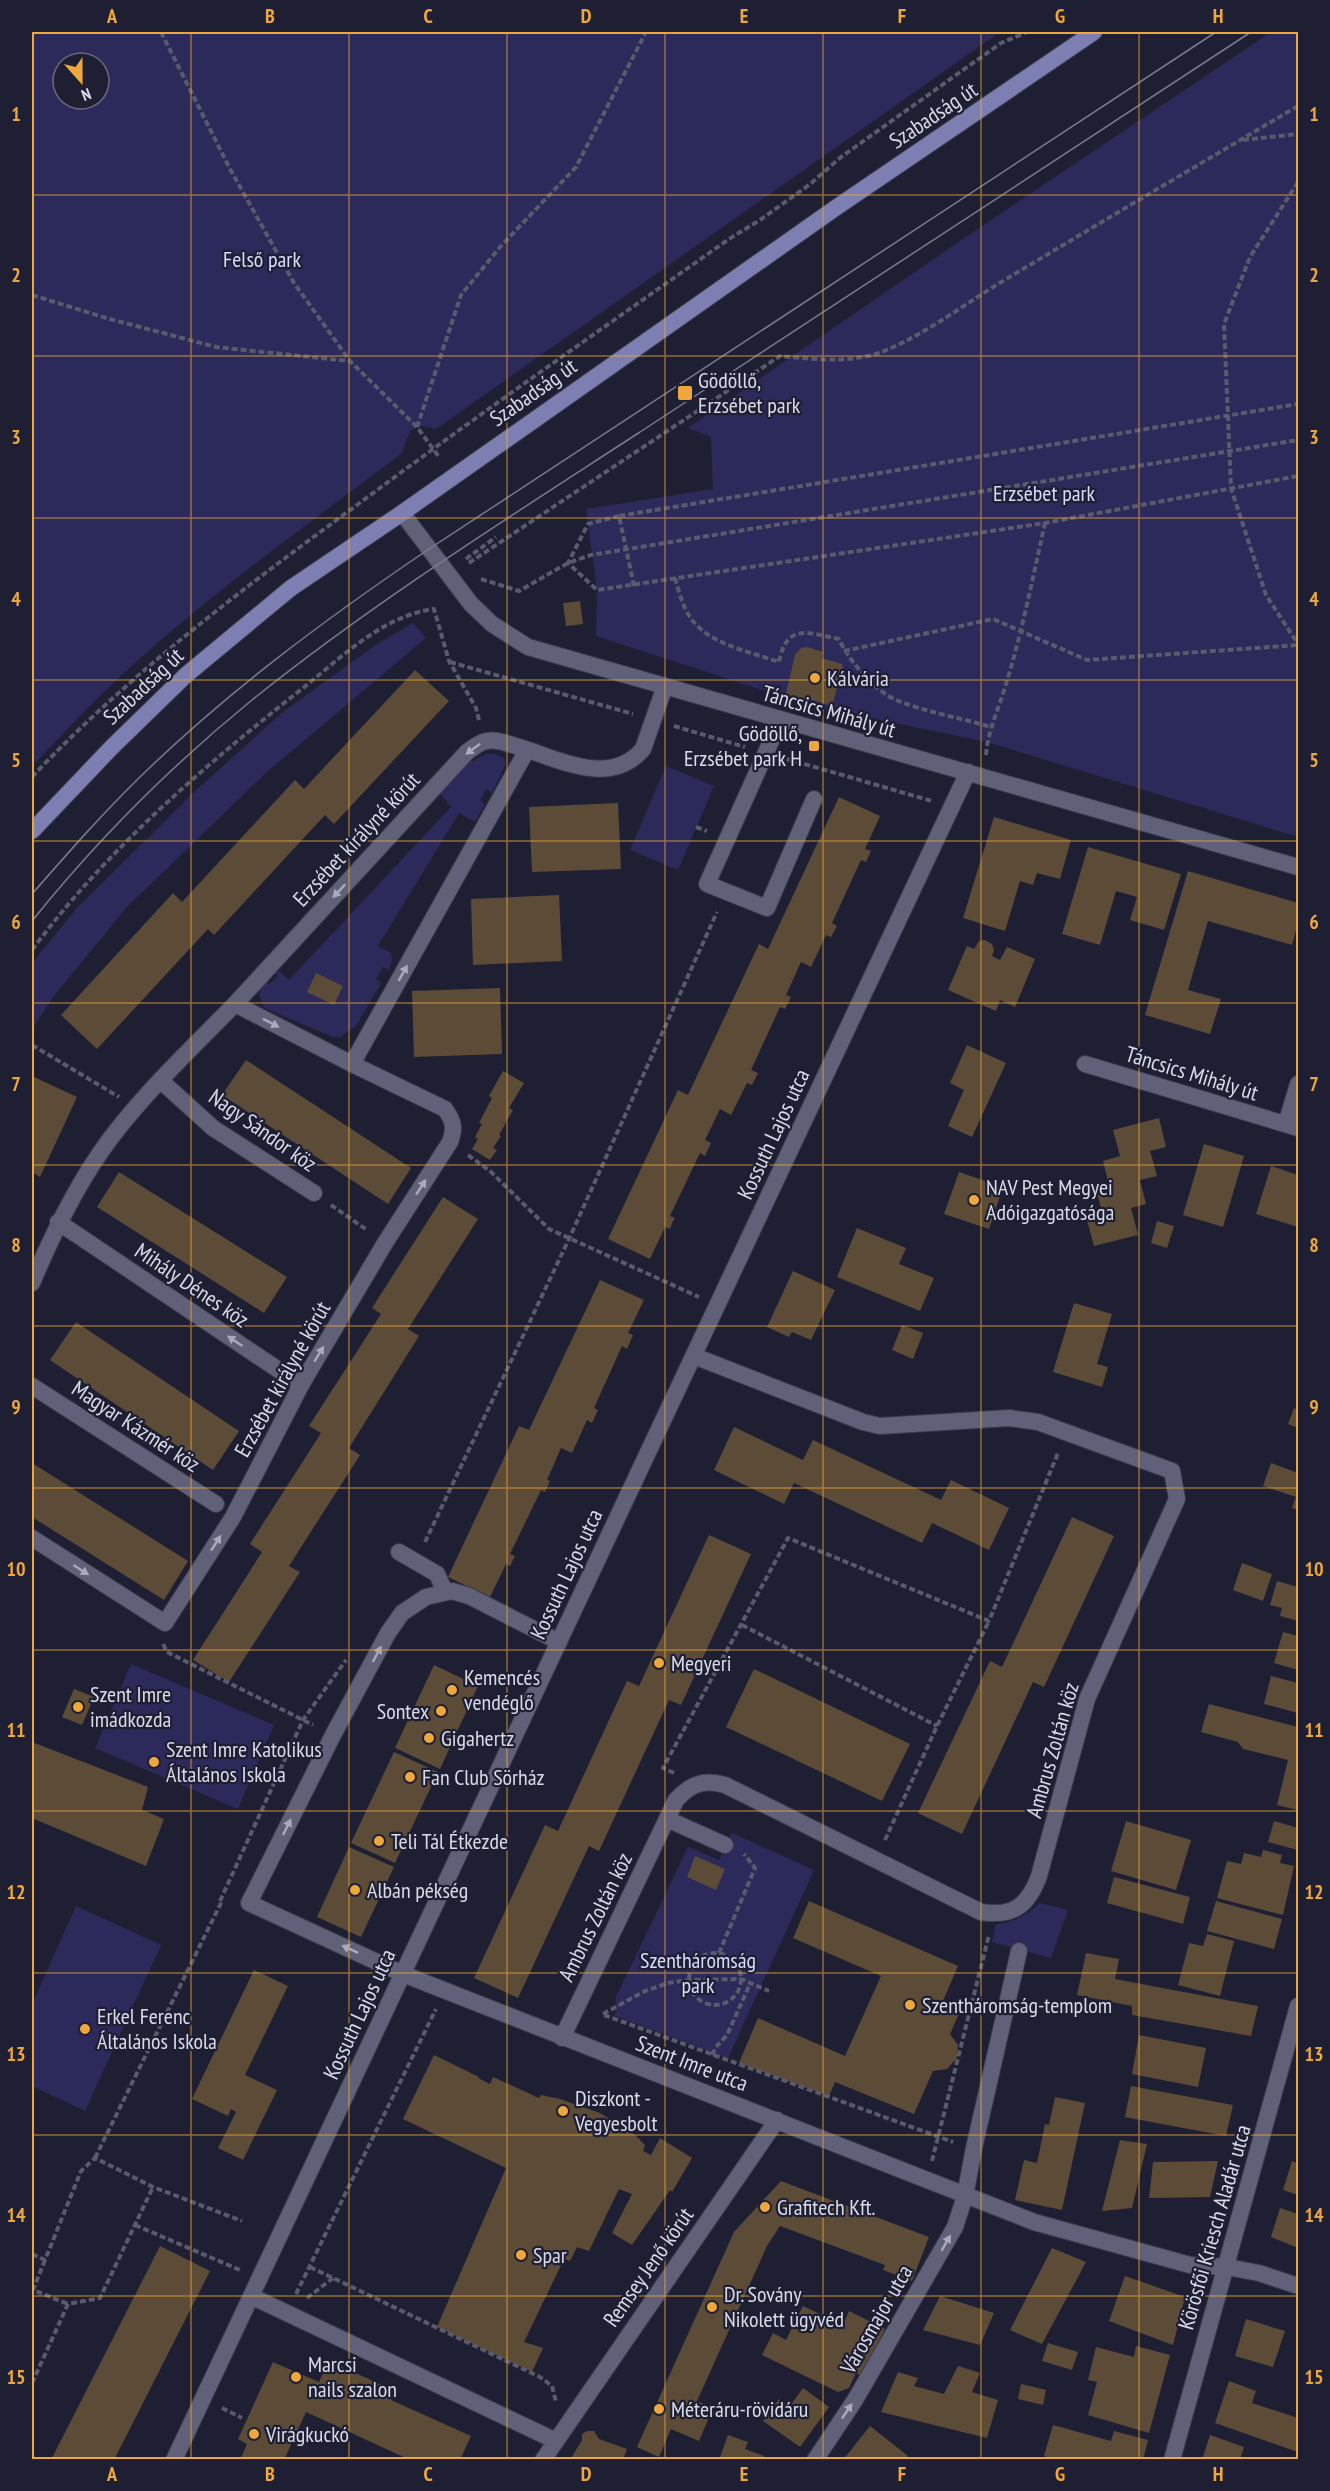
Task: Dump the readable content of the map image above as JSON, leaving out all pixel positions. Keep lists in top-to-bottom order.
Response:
{
  "streets": {
    "main road": ["Szabadság út"],
    "street": [
      "Táncsics Mihály út",
      "Erzsébet királyné körút",
      "Nagy Sándor köz",
      "Kossuth Lajos utca",
      "Mihály Dénes köz",
      "Magyar Kázmér köz",
      "Ambrus Zoltán köz",
      "Szent Imre utca",
      "Körösfői Kriesch Aladár utca",
      "Remsey Jenő körút",
      "Városmajor utca"
    ]
  },
  "crossings": [
    ["Szabadság út", "Táncsics Mihály út"],
    ["Táncsics Mihály út", "Kossuth Lajos utca"],
    ["Erzsébet királyné körút", "Nagy Sándor köz"],
    ["Erzsébet királyné körút", "Mihály Dénes köz"],
    ["Kossuth Lajos utca", "Ambrus Zoltán köz"],
    ["Kossuth Lajos utca", "Szent Imre utca"],
    ["Ambrus Zoltán köz", "Szent Imre utca"],
    ["Szent Imre utca", "Körösfői Kriesch Aladár utca"],
    ["Szent Imre utca", "Remsey Jenő körút"],
    ["Szent Imre utca", "Városmajor utca"]
  ],
  "one_way": ["Mihály Dénes köz", "Városmajor utca"],
  "parks": ["Felső park", "Erzsébet park", "Szentháromság park"],
  "places": {
    "transit": ["Gödöllő, Erzsébet park", "Gödöllő, Erzsébet park H"],
    "other": [
      "Kálvária",
      "NAV Pest Megyei Adóigazgatósága",
      "Megyeri",
      "Kemencés vendéglő",
      "Szent Imre imádkozda",
      "Sontex",
      "Gigahertz",
      "Szent Imre Katolikus Általános Iskola",
      "Fan Club Sörház",
      "Teli Tál Étkezde",
      "Albán pékség",
      "Szentháromság-templom",
      "Erkel Ferenc Általános Iskola",
      "Diszkont - Vegyesbolt",
      "Grafitech Kft.",
      "Spar",
      "Dr. Sovány Nikolett ügyvéd",
      "Marcsi nails szalon",
      "Méteráru-rövidáru",
      "Virágkuckó"
    ]
  },
  "north": "bottom",
  "grid": {
    "columns": [
      "A",
      "B",
      "C",
      "D",
      "E",
      "F",
      "G",
      "H"
    ],
    "rows": [
      "1",
      "2",
      "3",
      "4",
      "5",
      "6",
      "7",
      "8",
      "9",
      "10",
      "11",
      "12",
      "13",
      "14",
      "15"
    ]
  }
}
